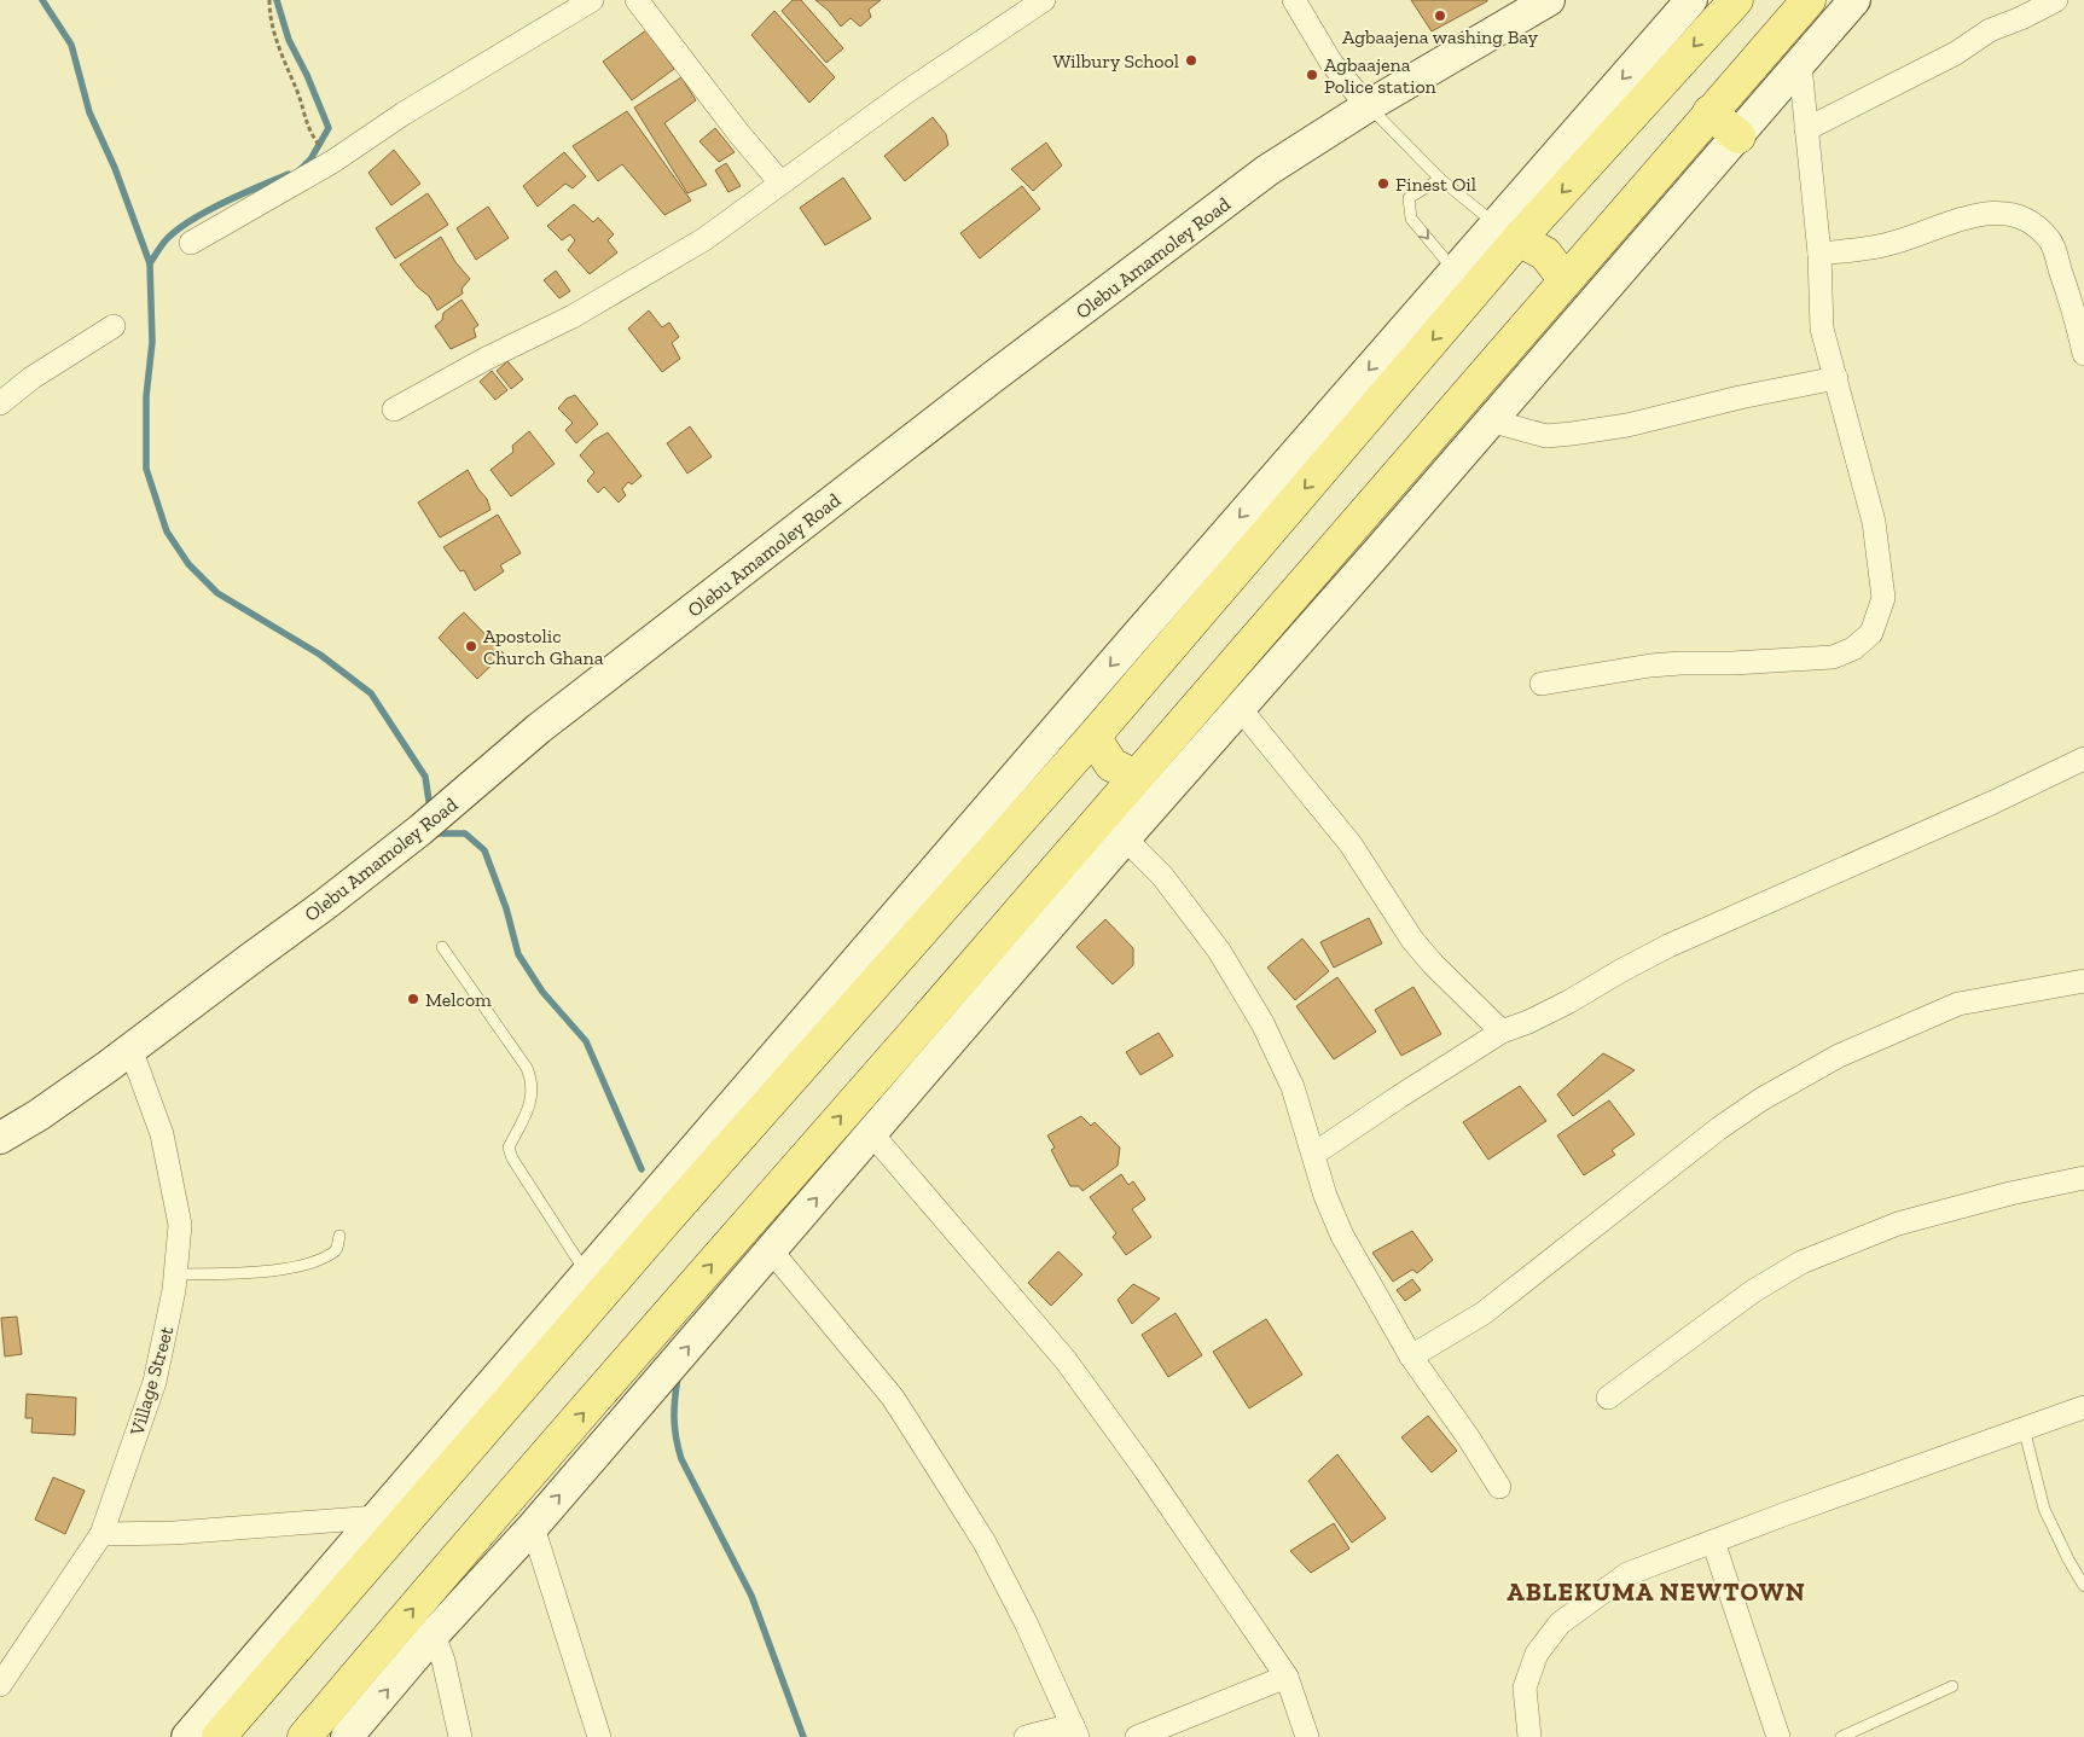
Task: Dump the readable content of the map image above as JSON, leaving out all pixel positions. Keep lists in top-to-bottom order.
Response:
{
  "streets": {
    "street": ["Olebu Amamoley Road", "Village Street"]
  },
  "crossings": [
    ["Olebu Amamoley Road", "Village Street"]
  ],
  "districts": ["ABLEKUMA NEWTOWN"],
  "places": [
    "Agbaajena washing Bay",
    "Wilbury School",
    "Agbaajena Police station",
    "Finest Oil",
    "Apostolic Church Ghana",
    "Melcom"
  ]
}
